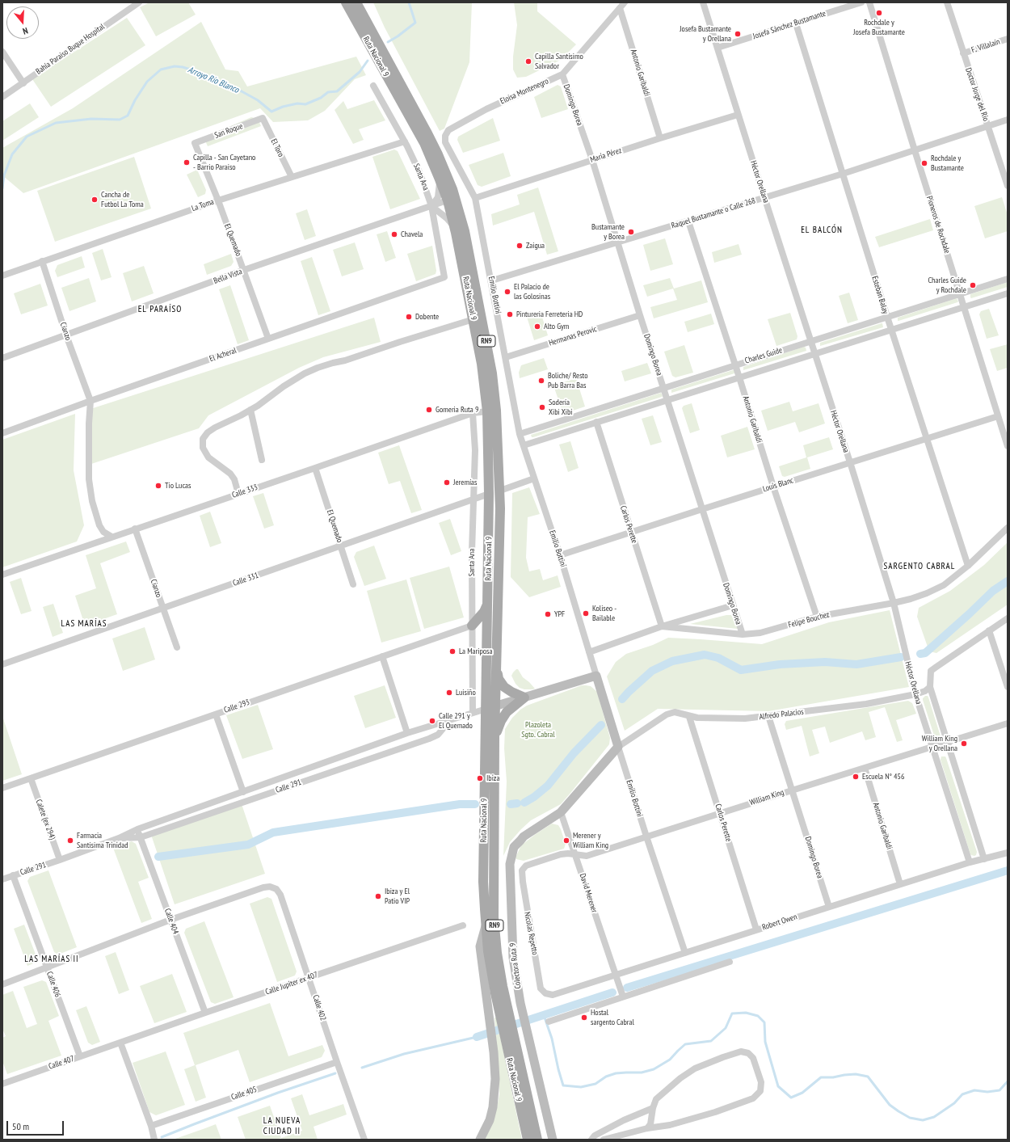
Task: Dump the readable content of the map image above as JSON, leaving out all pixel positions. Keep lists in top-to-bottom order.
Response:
{
  "streets": {
    "main road": ["Ruta Nacional 9", "RN9"],
    "street": [
      "Josefa Sánchez Bustamante",
      "F. Villalaín",
      "Bahía Paraiso Buque Hospital",
      "Antonio Garibaldi",
      "Eloisa Montenegro",
      "Doctor Jorge del Río",
      "Domingo Borea",
      "San Roque",
      "El Toro",
      "María Pérez",
      "Santa Ana",
      "Héctor Orellana",
      "La Toma",
      "Raquel Bustamante o Calle 268",
      "Pioneros de Rochdale",
      "El Quemado",
      "Bella Vista",
      "Emilio Bottini",
      "Esteban Balay",
      "Cianzo",
      "Hermanas Perovic",
      "El Acheral",
      "Charles Guide",
      "Louis Blanc",
      "Calle 333",
      "Carlos Perette",
      "Calle 331",
      "Felipe Bouchez",
      "Calle 293",
      "Alfredo Palacios",
      "Calle 291",
      "William King",
      "Calete (ex 294)",
      "David Merener",
      "Calle 404",
      "Robert Owen",
      "Nicolas Repetto",
      "Colectora Ruta 9",
      "Calle Jupiter ex 407",
      "Calle 406",
      "Calle 402",
      "Calle 407",
      "Calle 405"
    ]
  },
  "crossings": [
    ["Josefa Sánchez Bustamante", "Héctor Orellana"],
    ["Josefa Sánchez Bustamante", "Esteban Balay"],
    ["F. Villalaín", "Doctor Jorge del Río"],
    ["Ruta Nacional 9", "Bella Vista"],
    ["Ruta Nacional 9", "Calle 333"],
    ["Ruta Nacional 9", "Calle 331"],
    ["Ruta Nacional 9", "Calle 291"],
    ["Antonio Garibaldi", "Eloisa Montenegro"],
    ["Antonio Garibaldi", "María Pérez"],
    ["Antonio Garibaldi", "Raquel Bustamante o Calle 268"],
    ["Antonio Garibaldi", "Charles Guide"],
    ["Antonio Garibaldi", "Louis Blanc"],
    ["Antonio Garibaldi", "Felipe Bouchez"],
    ["Antonio Garibaldi", "William King"],
    ["Antonio Garibaldi", "Robert Owen"],
    ["Eloisa Montenegro", "Domingo Borea"],
    ["Eloisa Montenegro", "Emilio Bottini"],
    ["Doctor Jorge del Río", "Raquel Bustamante o Calle 268"],
    ["Domingo Borea", "María Pérez"],
    ["Domingo Borea", "Raquel Bustamante o Calle 268"],
    ["Domingo Borea", "Hermanas Perovic"],
    ["Domingo Borea", "Charles Guide"],
    ["Domingo Borea", "Louis Blanc"],
    ["Domingo Borea", "Felipe Bouchez"],
    ["Domingo Borea", "Alfredo Palacios"],
    ["Domingo Borea", "William King"],
    ["Domingo Borea", "Robert Owen"],
    ["San Roque", "El Toro"],
    ["San Roque", "El Quemado"],
    ["El Toro", "La Toma"],
    ["María Pérez", "Héctor Orellana"],
    ["María Pérez", "Emilio Bottini"],
    ["Santa Ana", "La Toma"],
    ["Santa Ana", "Bella Vista"],
    ["Santa Ana", "El Acheral"],
    ["Santa Ana", "Calle 333"],
    ["Santa Ana", "Calle 331"],
    ["Santa Ana", "Calle 293"],
    ["Santa Ana", "Calle 291"],
    ["Héctor Orellana", "Raquel Bustamante o Calle 268"],
    ["Héctor Orellana", "Charles Guide"],
    ["Héctor Orellana", "Louis Blanc"],
    ["Héctor Orellana", "Felipe Bouchez"],
    ["Héctor Orellana", "Alfredo Palacios"],
    ["Héctor Orellana", "William King"],
    ["Héctor Orellana", "Robert Owen"],
    ["La Toma", "El Quemado"],
    ["La Toma", "Cianzo"],
    ["Raquel Bustamante o Calle 268", "Pioneros de Rochdale"],
    ["Raquel Bustamante o Calle 268", "Emilio Bottini"],
    ["Raquel Bustamante o Calle 268", "Esteban Balay"],
    ["Pioneros de Rochdale", "Charles Guide"],
    ["Pioneros de Rochdale", "Louis Blanc"],
    ["El Quemado", "Bella Vista"],
    ["El Quemado", "El Acheral"],
    ["El Quemado", "Calle 333"],
    ["El Quemado", "Calle 331"],
    ["Bella Vista", "Cianzo"],
    ["Emilio Bottini", "Hermanas Perovic"],
    ["Emilio Bottini", "Charles Guide"],
    ["Emilio Bottini", "Louis Blanc"],
    ["Emilio Bottini", "Felipe Bouchez"],
    ["Emilio Bottini", "Alfredo Palacios"],
    ["Emilio Bottini", "William King"],
    ["Emilio Bottini", "Robert Owen"],
    ["Esteban Balay", "Charles Guide"],
    ["Esteban Balay", "Louis Blanc"],
    ["Esteban Balay", "Felipe Bouchez"],
    ["Cianzo", "El Acheral"],
    ["Cianzo", "Calle 333"],
    ["Cianzo", "Calle 331"],
    ["Charles Guide", "Carlos Perette"],
    ["Louis Blanc", "Carlos Perette"],
    ["Carlos Perette", "Felipe Bouchez"],
    ["Carlos Perette", "Alfredo Palacios"],
    ["Carlos Perette", "William King"],
    ["Carlos Perette", "Robert Owen"],
    ["Calle 293", "Calete (ex 294)"],
    ["Alfredo Palacios", "David Merener"],
    ["Alfredo Palacios", "Colectora Ruta 9"],
    ["Calle 291", "Calete (ex 294)"],
    ["Calle 291", "Calle 404"],
    ["Calle 291", "Calle 406"],
    ["William King", "David Merener"],
    ["William King", "Nicolas Repetto"],
    ["David Merener", "Robert Owen"],
    ["David Merener", "Colectora Ruta 9"],
    ["Calle 404", "Calle Jupiter ex 407"],
    ["Calle 404", "Calle 402"],
    ["Robert Owen", "Nicolas Repetto"],
    ["Calle Jupiter ex 407", "Calle 402"],
    ["Calle Jupiter ex 407", "Calle 407"],
    ["Calle 406", "Calle 407"],
    ["Calle 402", "Calle 405"]
  ],
  "districts": [
    "EL BALCÓN",
    "EL PARAÍSO",
    "SARGENTO CABRAL",
    "LAS MARÍAS",
    "LAS MARÍAS II",
    "LA NUEVA CIUDAD II"
  ],
  "water": ["Arroyo Río Blanco"],
  "parks": ["Plazoleta Sgto. Cabral"],
  "places": [
    "Rochdale y Josefa Bustamante",
    "Josefa Bustamante y Orellana",
    "Capilla Santísimo Salvador",
    "Capilla - San Cayetano - Barrio Paraiso",
    "Rochdale y Bustamante",
    "Cancha de Futbol La Toma",
    "Bustamante y Borea",
    "Chavela",
    "Zaigua",
    "Charles Guide y Rochdale",
    "El Palacio de las Golosinas",
    "Pintureria Ferreteria HD",
    "Dobente",
    "Alto Gym",
    "Boliche/ Resto Pub Barra Bas",
    "Sodería Xibi Xibi",
    "Gomeria Ruta 9",
    "Jeremías",
    "Tio Lucas",
    "Koliseo - Bailable",
    "YPF",
    "La Mariposa",
    "Luisiño",
    "Calle 291 y El Quemado",
    "William King y Orellana",
    "Escuela N° 456",
    "Ibiza",
    "Farmacia Santisima Trinidad",
    "Merener y William King",
    "Ibiza y El Patio VIP",
    "Hostal sargento Cabral"
  ],
  "scale_bar": "50 m",
  "north": "bottom"
}
